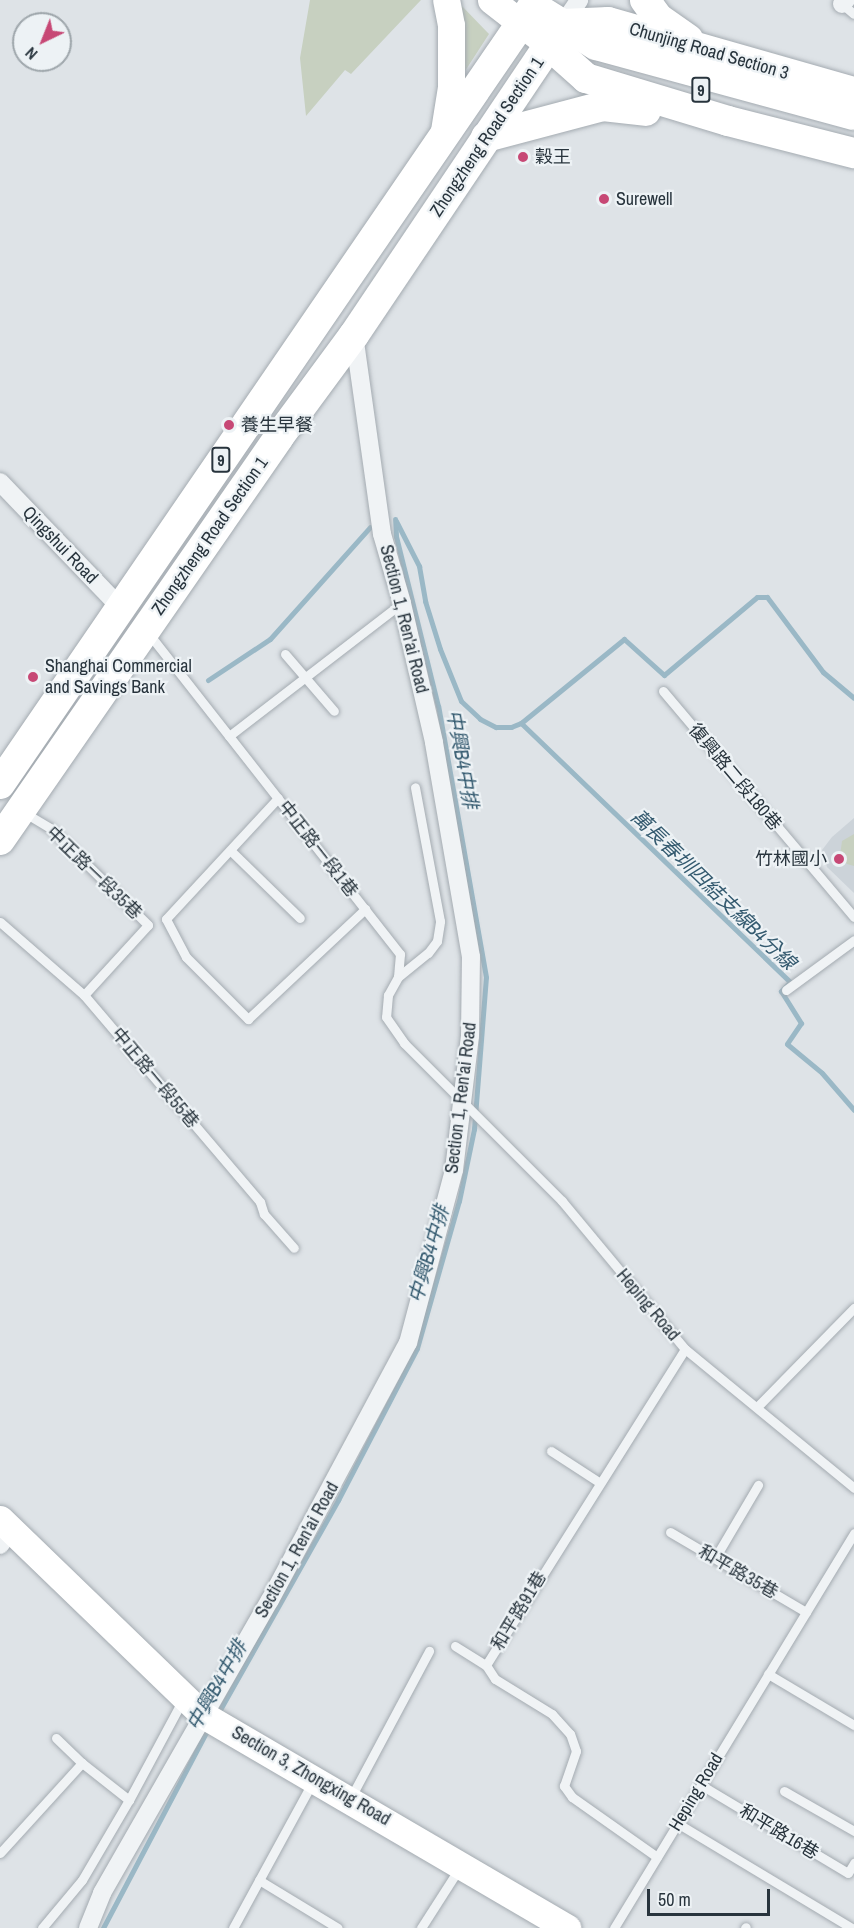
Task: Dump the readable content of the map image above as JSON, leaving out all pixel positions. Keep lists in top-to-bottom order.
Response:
{
  "streets": {
    "main road": ["Chunjing Road Section 3", "9", "Zhongzheng Road Section 1"],
    "street": ["Qingshui Road", "Section 1, Ren'ai Road", "Section 3, Zhongxing Road"],
    "lane": [
      "復興路二段180巷",
      "中正路一段1巷",
      "中正路一段35巷",
      "中正路一段55巷",
      "Heping Road",
      "和平路35巷",
      "和平路91巷",
      "和平路16巷"
    ]
  },
  "crossings": [
    ["Chunjing Road Section 3", "Zhongzheng Road Section 1"],
    ["Zhongzheng Road Section 1", "Qingshui Road"],
    ["Zhongzheng Road Section 1", "Section 1, Ren'ai Road"],
    ["Zhongzheng Road Section 1", "中正路一段1巷"],
    ["Zhongzheng Road Section 1", "中正路一段35巷"],
    ["Qingshui Road", "中正路一段1巷"],
    ["Section 1, Ren'ai Road", "中正路一段1巷"],
    ["Section 1, Ren'ai Road", "Heping Road"],
    ["Section 1, Ren'ai Road", "Section 3, Zhongxing Road"],
    ["中正路一段1巷", "Heping Road"],
    ["中正路一段35巷", "中正路一段55巷"],
    ["Heping Road", "和平路35巷"],
    ["Heping Road", "和平路91巷"],
    ["Heping Road", "和平路16巷"]
  ],
  "water": ["中興B4中排", "萬長春圳四結支線B4分線"],
  "places": [
    "穀王",
    "Surewell",
    "養生早餐",
    "Shanghai Commercial and Savings Bank",
    "竹林國小"
  ],
  "scale_bar": "50 m",
  "north": "bottom left"
}
